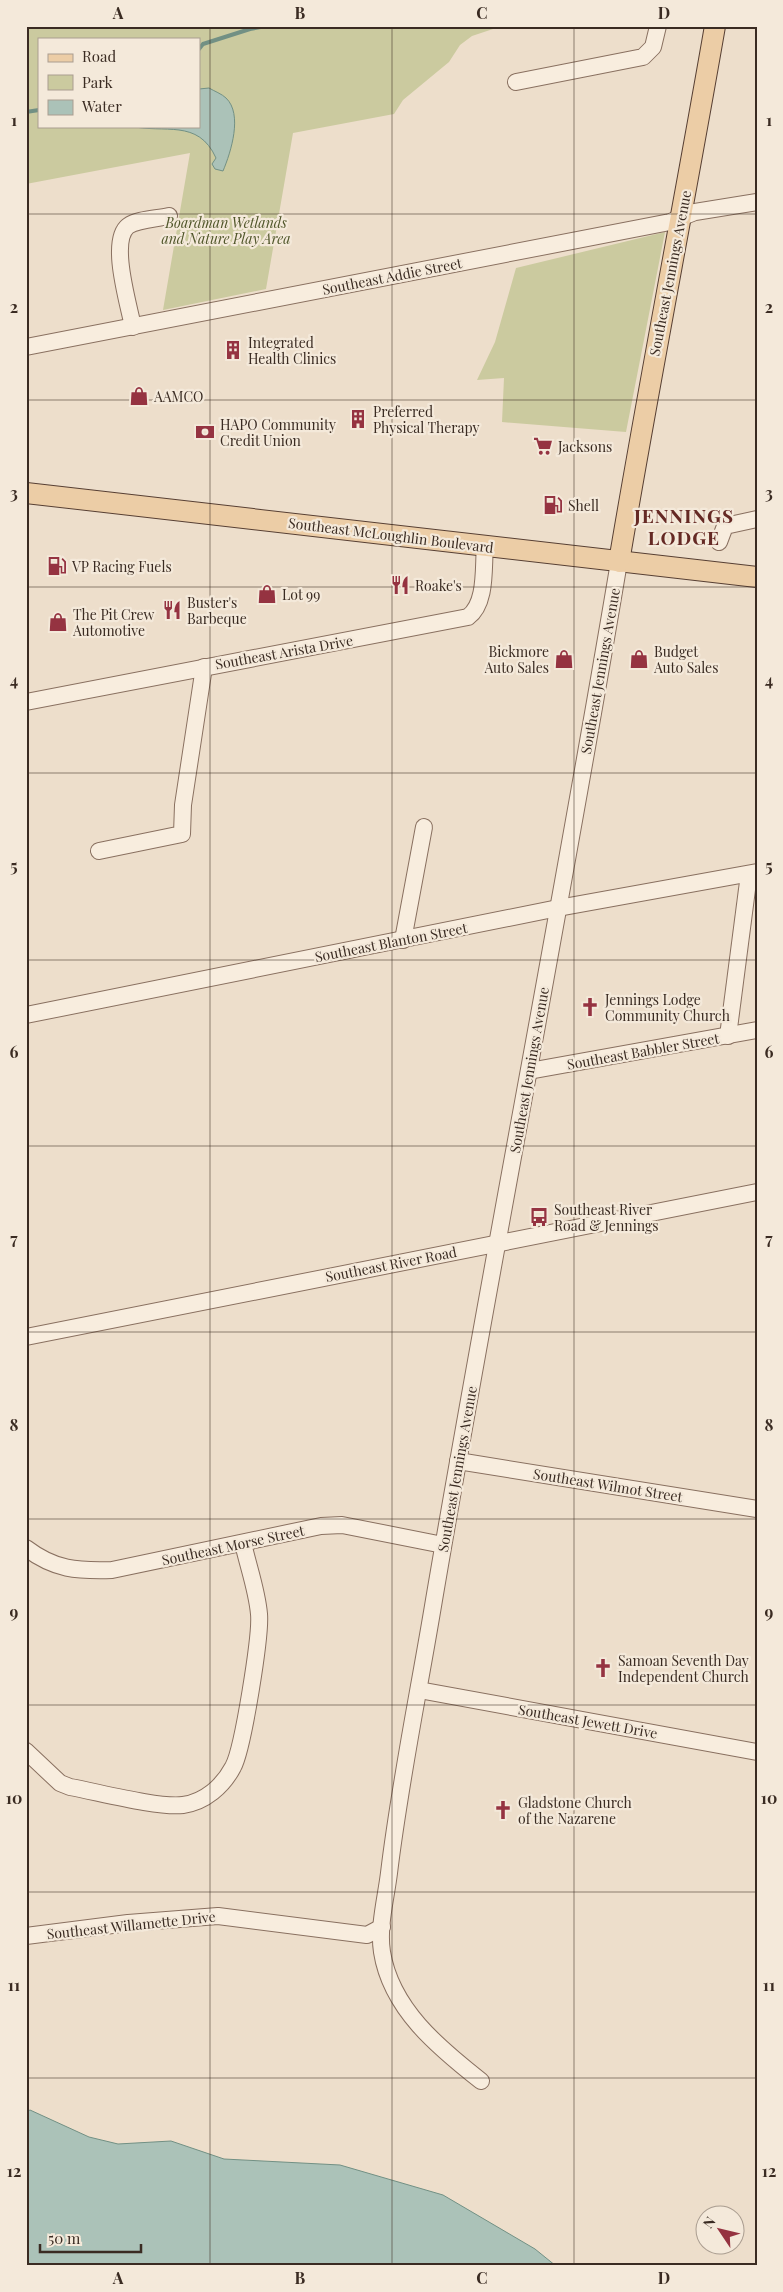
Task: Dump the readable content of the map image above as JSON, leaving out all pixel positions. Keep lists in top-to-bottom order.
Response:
{
  "streets": {
    "main road": ["Southeast Jennings Avenue", "Southeast McLoughlin Boulevard"],
    "street": [
      "Southeast Addie Street",
      "Southeast Arista Drive",
      "Southeast Blanton Street",
      "Southeast Babbler Street",
      "Southeast River Road",
      "Southeast Wilmot Street",
      "Southeast Morse Street",
      "Southeast Jewett Drive",
      "Southeast Willamette Drive"
    ]
  },
  "crossings": [
    ["Southeast Jennings Avenue", "Southeast Addie Street"],
    ["Southeast Jennings Avenue", "Southeast McLoughlin Boulevard"],
    ["Southeast Jennings Avenue", "Southeast Blanton Street"],
    ["Southeast Jennings Avenue", "Southeast Babbler Street"],
    ["Southeast Jennings Avenue", "Southeast River Road"],
    ["Southeast Jennings Avenue", "Southeast Wilmot Street"],
    ["Southeast Jennings Avenue", "Southeast Morse Street"],
    ["Southeast Jennings Avenue", "Southeast Jewett Drive"],
    ["Southeast Jennings Avenue", "Southeast Willamette Drive"],
    ["Southeast McLoughlin Boulevard", "Southeast Arista Drive"]
  ],
  "districts": ["JENNINGS LODGE"],
  "parks": ["Boardman Wetlands and Nature Play Area"],
  "places": {
    "building": ["Integrated Health Clinics", "Preferred Physical Therapy"],
    "shop": [
      "AAMCO",
      "Lot 99",
      "The Pit Crew Automotive",
      "Bickmore Auto Sales",
      "Budget Auto Sales"
    ],
    "bank": ["HAPO Community Credit Union"],
    "supermarket": ["Jacksons"],
    "fuel station": ["Shell", "VP Racing Fuels"],
    "restaurant": ["Roake's", "Buster's Barbeque"],
    "church": ["Jennings Lodge Community Church", "Samoan Seventh Day Independent Church", "Gladstone Church of the Nazarene"],
    "bus stop": ["Southeast River Road & Jennings"]
  },
  "legend": ["Road", "Park", "Water"],
  "scale_bar": "50 m",
  "north": "top left",
  "grid": {
    "columns": [
      "A",
      "B",
      "C",
      "D"
    ],
    "rows": [
      "1",
      "2",
      "3",
      "4",
      "5",
      "6",
      "7",
      "8",
      "9",
      "10",
      "11",
      "12"
    ]
  }
}
